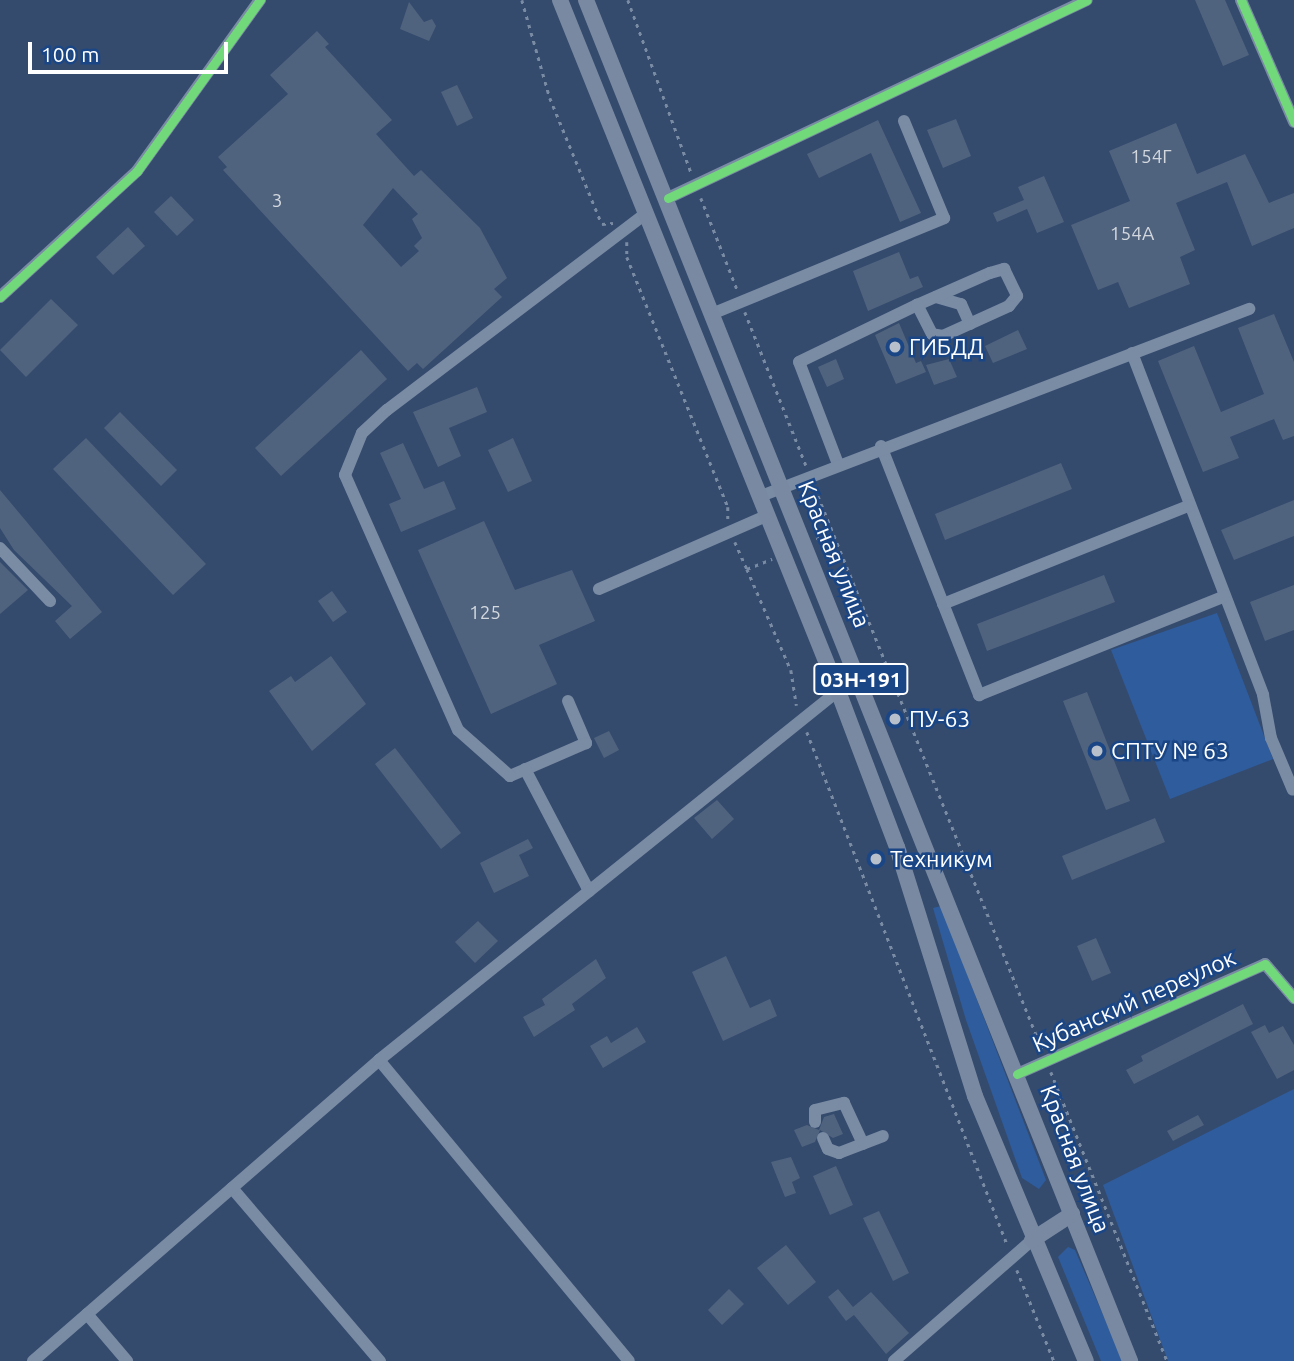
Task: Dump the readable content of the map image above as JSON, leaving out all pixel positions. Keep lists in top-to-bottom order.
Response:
{
  "streets": {
    "main road": ["Красная улица", "03Н-191"],
    "street": ["Кубанский переулок"]
  },
  "crossings": [
    ["Красная улица", "Кубанский переулок"]
  ],
  "places": [
    "ГИБДД",
    "ПУ-63",
    "СПТУ № 63",
    "Техникум"
  ],
  "house_numbers": [
    "154Г",
    "3",
    "154А",
    "125"
  ],
  "scale_bar": "100 m"
}
